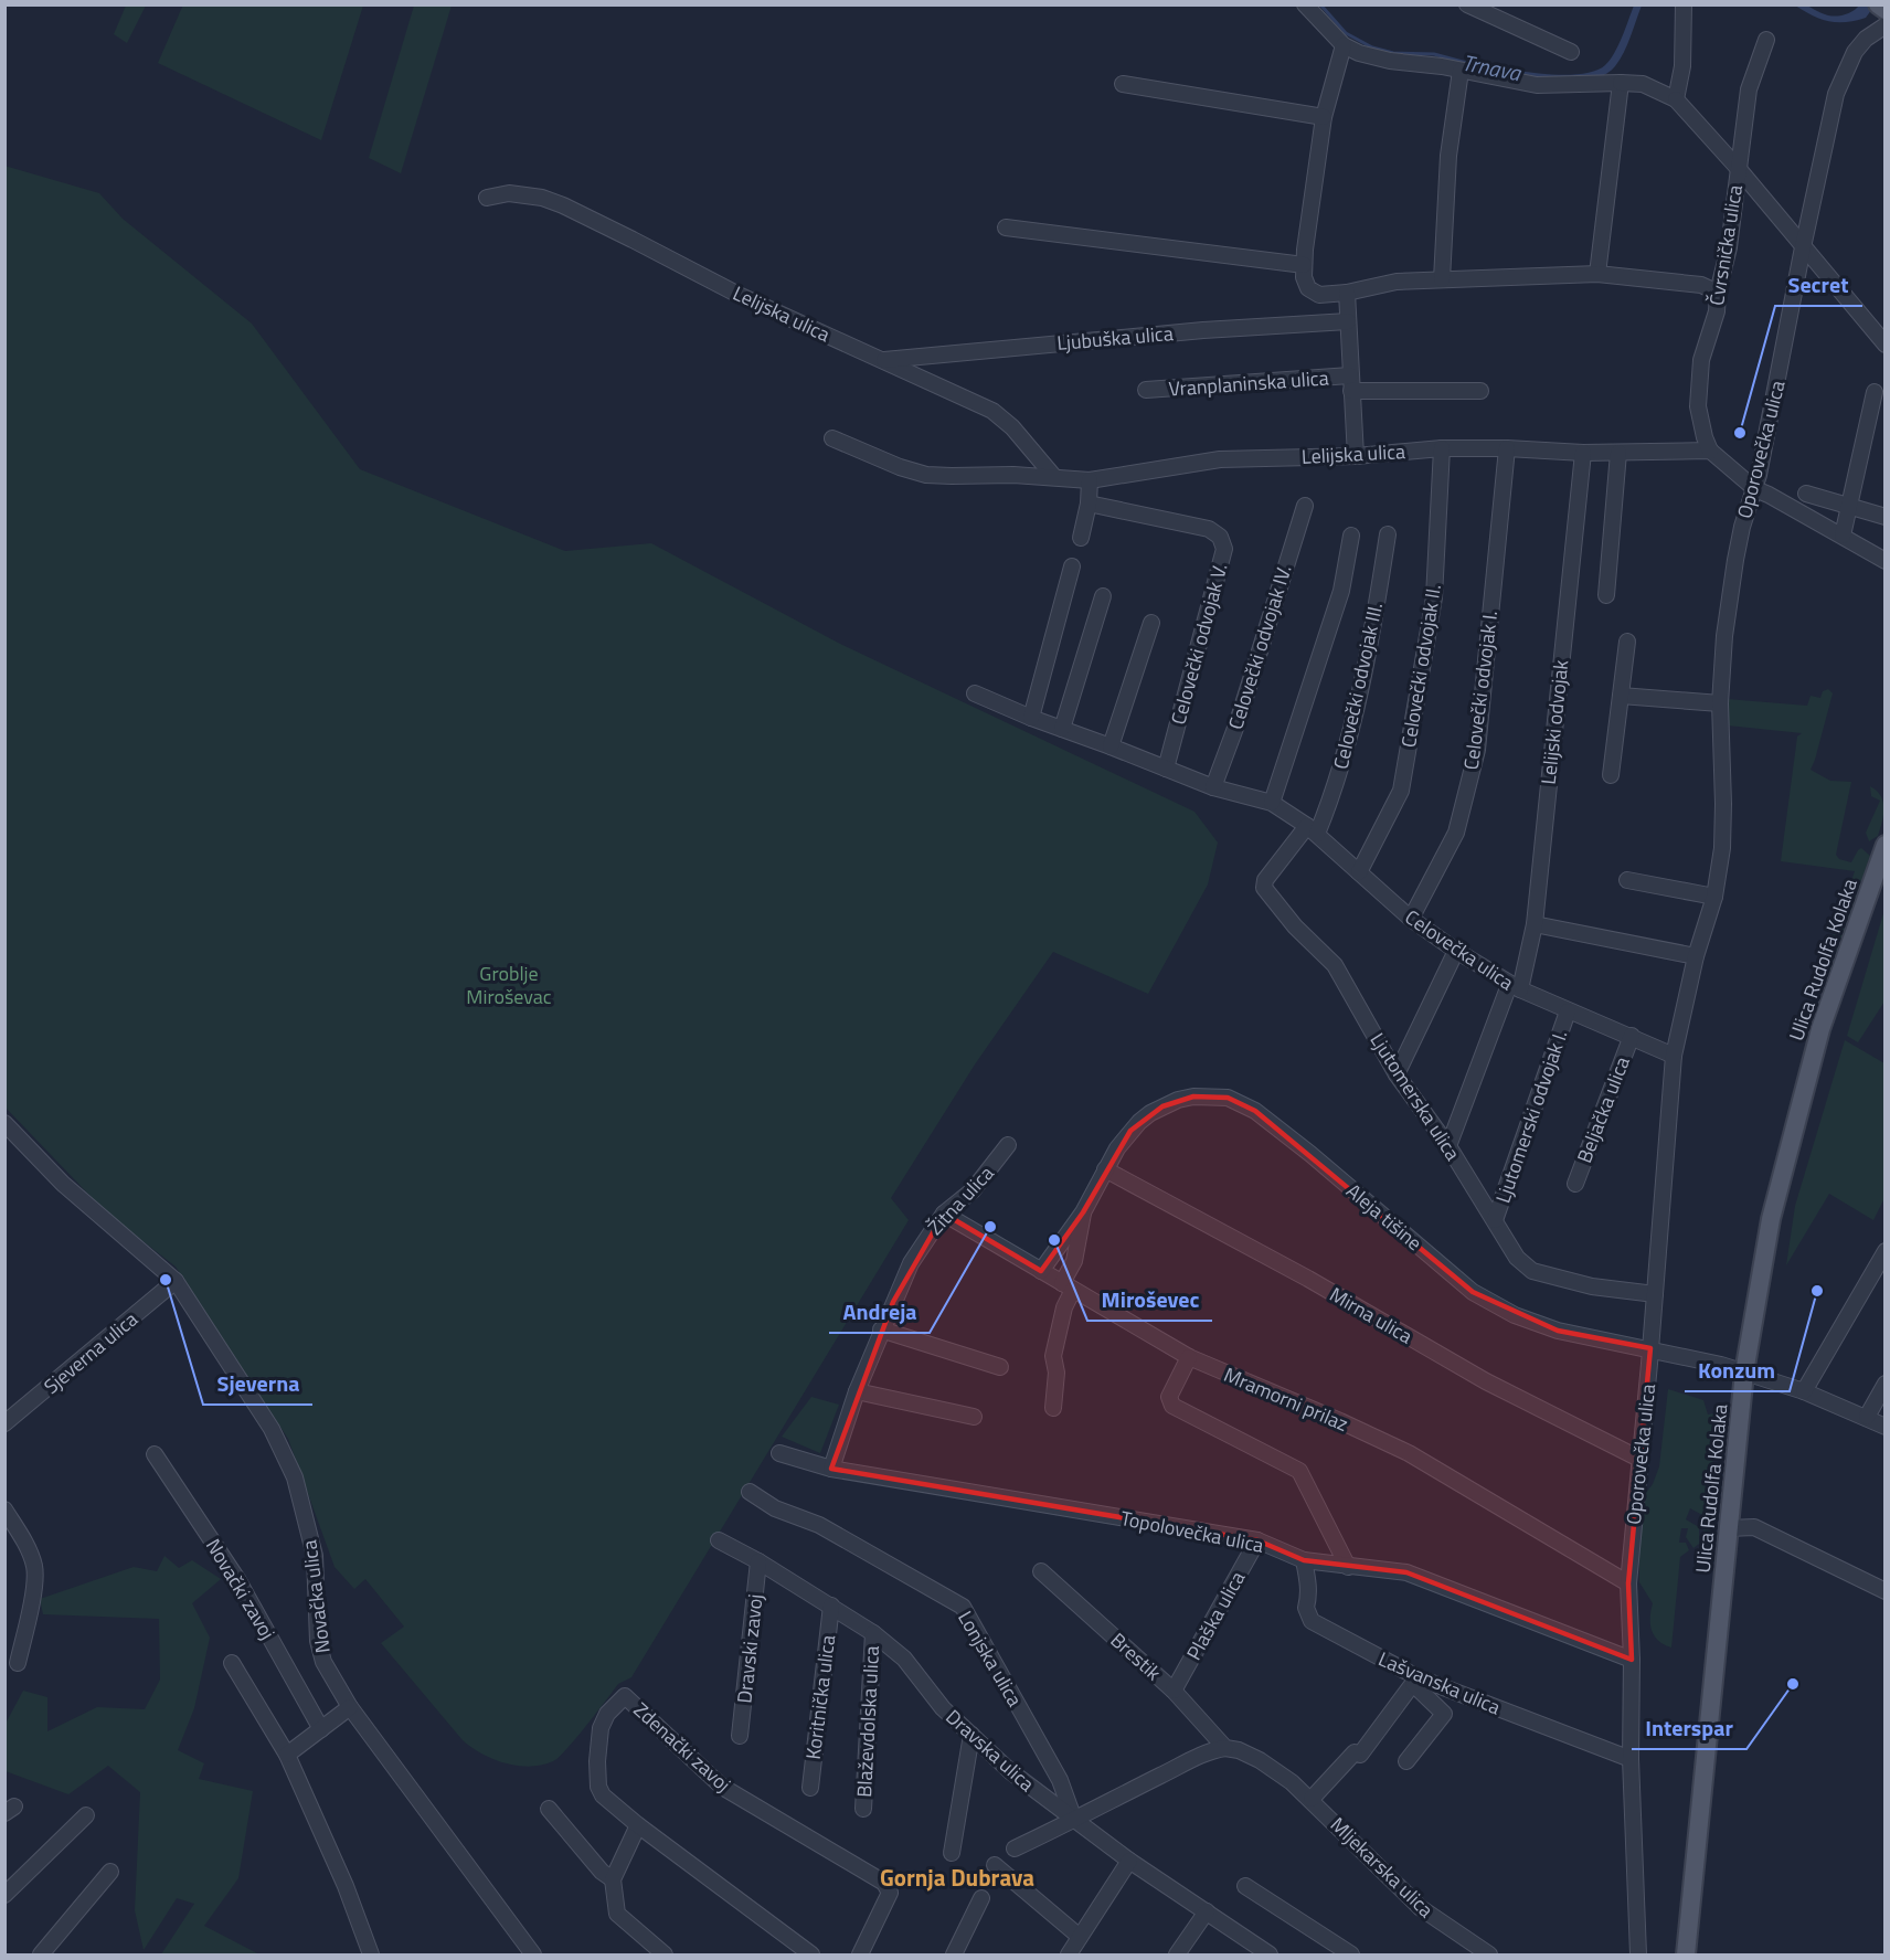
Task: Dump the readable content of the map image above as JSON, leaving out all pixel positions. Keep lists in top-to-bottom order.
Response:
{
  "streets": {
    "main road": ["Ulica Rudolfa Kolaka"],
    "street": [
      "Čvrsnička ulica",
      "Lelijska ulica",
      "Ljubuška ulica",
      "Vranplaninska ulica",
      "Oporovečka ulica",
      "Celovečki odvojak V.",
      "Celovečki odvojak IV.",
      "Celovečki odvojak II.",
      "Celovečki odvojak III.",
      "Celovečki odvojak I.",
      "Lelijski odvojak",
      "Celovečka ulica",
      "Ljutomerska ulica",
      "Beljačka ulica",
      "Ljutomerski odvojak I.",
      "Žitna ulica",
      "Aleja tišine",
      "Mirna ulica",
      "Sjeverna ulica",
      "Mramorni prilaz",
      "Topolovečka ulica",
      "Novački zavoj",
      "Novačka ulica",
      "Plaška ulica",
      "Dravski zavoj",
      "Brestik",
      "Lonjska ulica",
      "Lašvanska ulica",
      "Koritnička ulica",
      "Blaževdolska ulica",
      "Zdenački zavoj",
      "Dravska ulica",
      "Mljekarska ulica"
    ]
  },
  "crossings": [
    ["Čvrsnička ulica", "Lelijska ulica"],
    ["Lelijska ulica", "Ljubuška ulica"],
    ["Lelijska ulica", "Vranplaninska ulica"],
    ["Lelijska ulica", "Celovečki odvojak II."],
    ["Lelijska ulica", "Celovečki odvojak I."],
    ["Lelijska ulica", "Lelijski odvojak"],
    ["Ljubuška ulica", "Vranplaninska ulica"],
    ["Oporovečka ulica", "Celovečka ulica"],
    ["Oporovečka ulica", "Ljutomerska ulica"],
    ["Oporovečka ulica", "Aleja tišine"],
    ["Oporovečka ulica", "Mirna ulica"],
    ["Oporovečka ulica", "Mramorni prilaz"],
    ["Oporovečka ulica", "Topolovečka ulica"],
    ["Oporovečka ulica", "Lašvanska ulica"],
    ["Celovečki odvojak V.", "Celovečka ulica"],
    ["Celovečki odvojak IV.", "Celovečka ulica"],
    ["Celovečki odvojak II.", "Celovečka ulica"],
    ["Celovečki odvojak III.", "Celovečka ulica"],
    ["Celovečki odvojak III.", "Ljutomerska ulica"],
    ["Celovečki odvojak I.", "Celovečka ulica"],
    ["Lelijski odvojak", "Celovečka ulica"],
    ["Lelijski odvojak", "Ljutomerska ulica"],
    ["Celovečka ulica", "Ljutomerska ulica"],
    ["Celovečka ulica", "Beljačka ulica"],
    ["Celovečka ulica", "Ljutomerski odvojak I."],
    ["Ulica Rudolfa Kolaka", "Aleja tišine"],
    ["Ljutomerska ulica", "Ljutomerski odvojak I."],
    ["Žitna ulica", "Mramorni prilaz"],
    ["Žitna ulica", "Topolovečka ulica"],
    ["Aleja tišine", "Mirna ulica"],
    ["Aleja tišine", "Mramorni prilaz"],
    ["Sjeverna ulica", "Novačka ulica"],
    ["Topolovečka ulica", "Plaška ulica"],
    ["Topolovečka ulica", "Lašvanska ulica"],
    ["Plaška ulica", "Brestik"],
    ["Dravski zavoj", "Dravska ulica"],
    ["Brestik", "Mljekarska ulica"],
    ["Lonjska ulica", "Dravska ulica"],
    ["Koritnička ulica", "Dravska ulica"],
    ["Blaževdolska ulica", "Dravska ulica"]
  ],
  "districts": ["Gornja Dubrava"],
  "water": ["Trnava"],
  "parks": ["Groblje Miroševac"],
  "places": [
    "Secret",
    "Andreja",
    "Miroševec",
    "Sjeverna",
    "Konzum",
    "Interspar"
  ]
}
